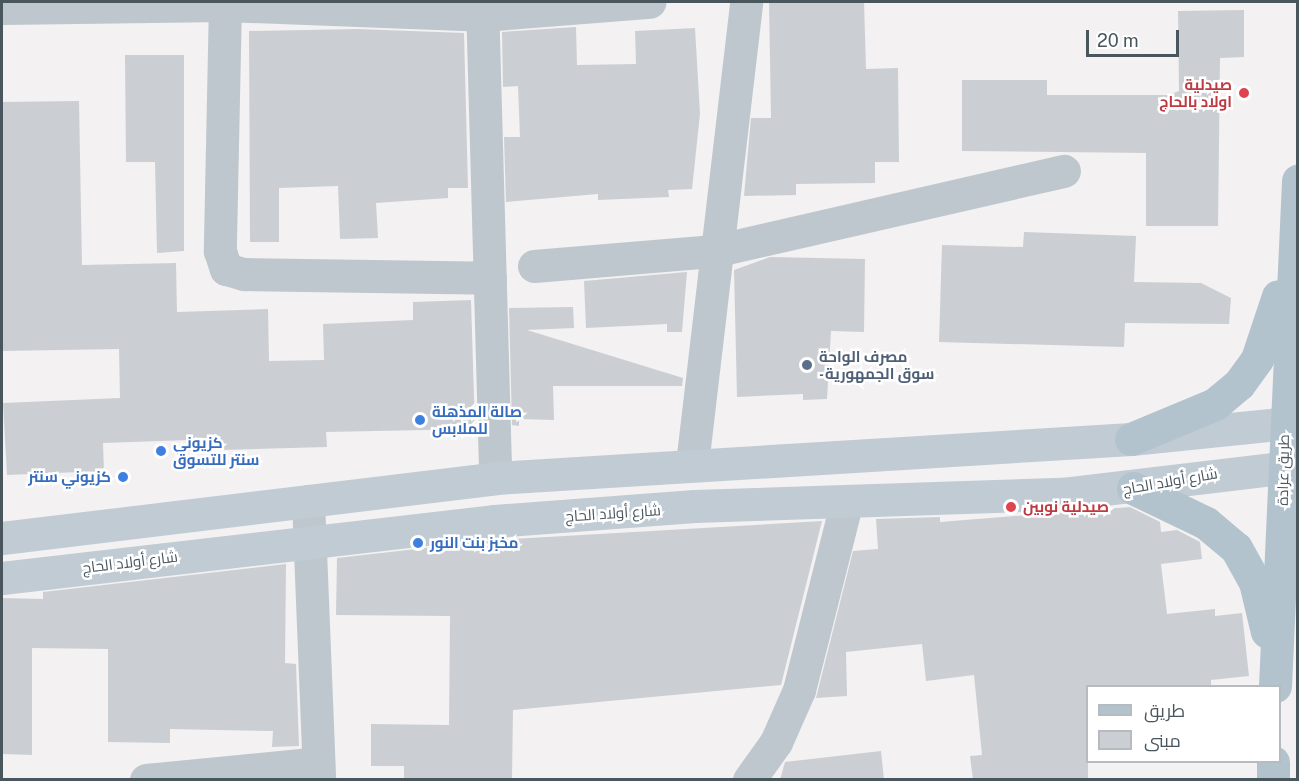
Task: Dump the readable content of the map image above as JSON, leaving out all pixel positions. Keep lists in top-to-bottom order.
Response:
{
  "streets": {
    "main road": ["طريق عرادة", "شارع أولاد الحاج"]
  },
  "crossings": [
    ["طريق عرادة", "شارع أولاد الحاج"]
  ],
  "places": [
    "صيدلية اولاد بالحاج",
    "مصرف الواحة -سوق الجمهورية",
    "صالة المذهلة للملابس",
    "كزيوني سنتر للتسوق",
    "كزيوني سنتر",
    "صيدلية نوبين",
    "مخبز بنت النور"
  ],
  "legend": ["طريق", "مبنى"],
  "scale_bar": "20 m"
}
